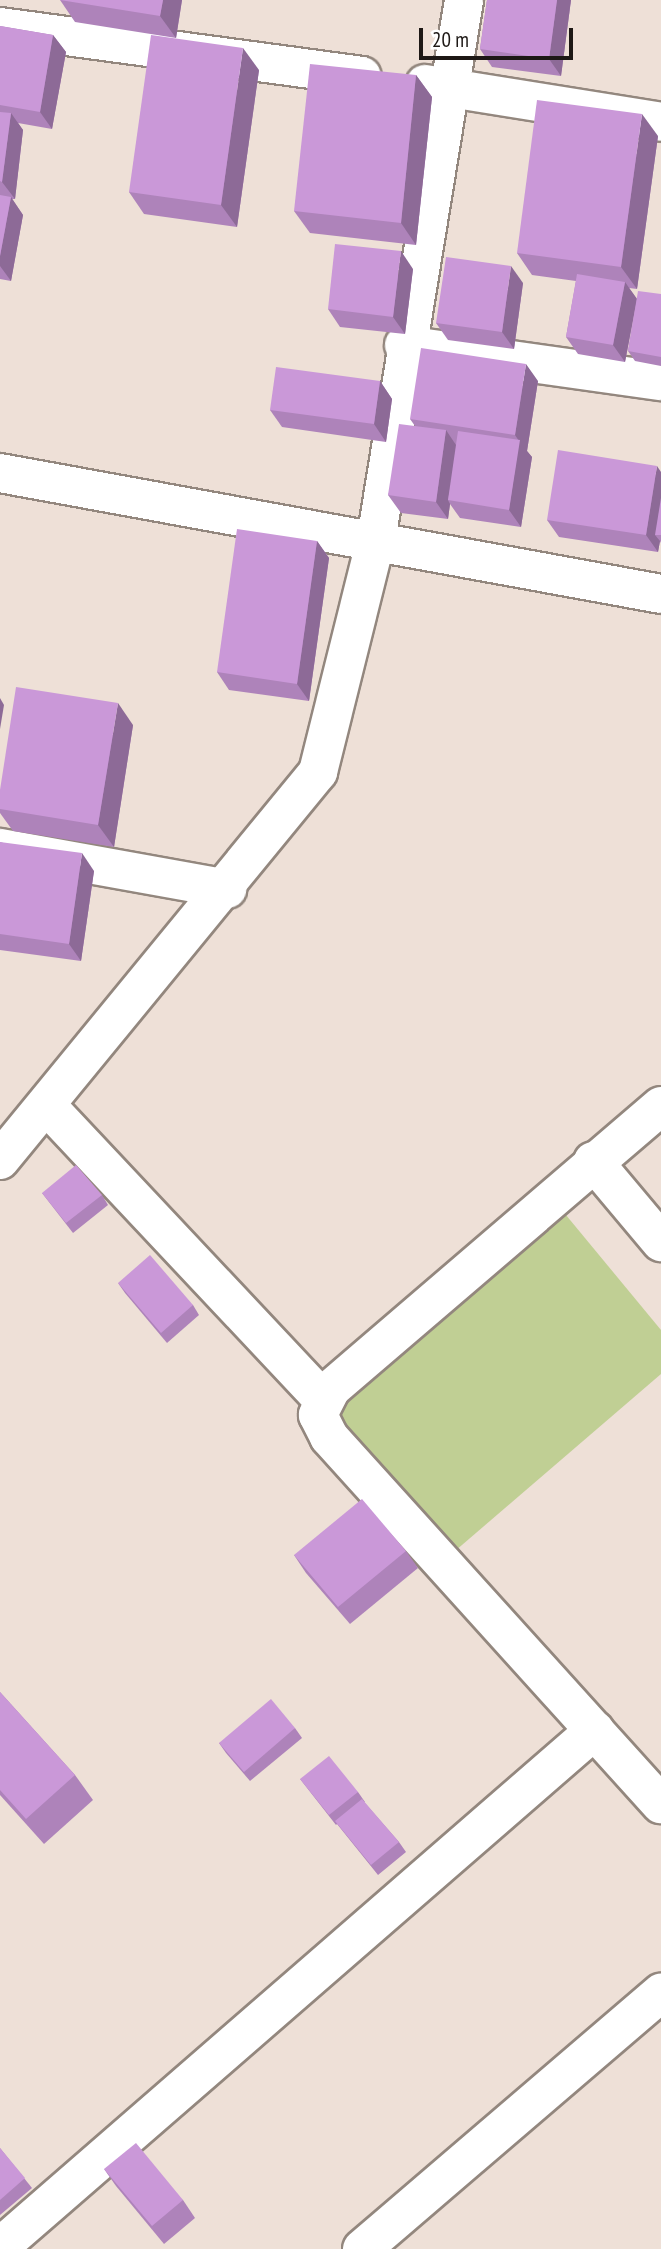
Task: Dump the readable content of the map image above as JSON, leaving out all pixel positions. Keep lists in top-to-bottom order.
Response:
{
  "scale_bar": "20 m"
}
